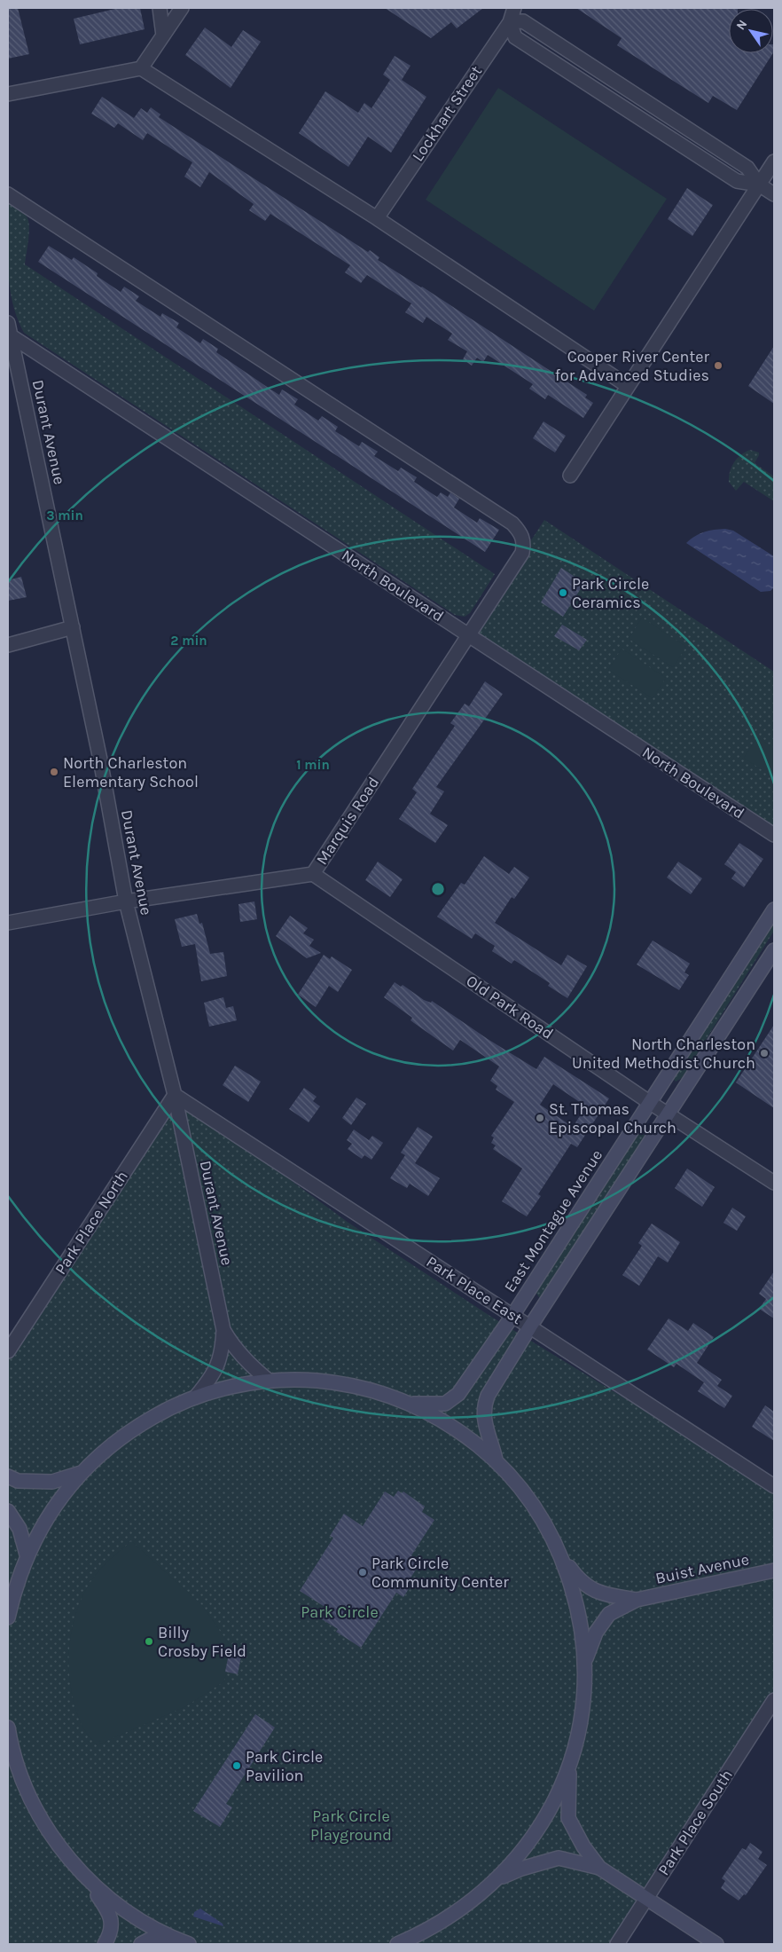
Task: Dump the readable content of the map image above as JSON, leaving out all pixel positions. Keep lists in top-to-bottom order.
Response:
{
  "streets": {
    "street": [
      "Lockhart Street",
      "Durant Avenue",
      "North Boulevard",
      "Marquis Road",
      "Old Park Road",
      "East Montague Avenue",
      "Park Place North",
      "Park Place East",
      "Buist Avenue",
      "Park Place South"
    ]
  },
  "crossings": [
    ["Durant Avenue", "North Boulevard"],
    ["Durant Avenue", "Marquis Road"],
    ["Durant Avenue", "Park Place North"],
    ["Durant Avenue", "Park Place East"],
    ["North Boulevard", "Marquis Road"],
    ["Marquis Road", "Old Park Road"],
    ["Old Park Road", "East Montague Avenue"],
    ["East Montague Avenue", "Park Place East"],
    ["Park Place North", "Park Place East"]
  ],
  "parks": ["Park Circle", "Park Circle Playground"],
  "places": [
    "Cooper River Center for Advanced Studies",
    "Park Circle Ceramics",
    "North Charleston Elementary School",
    "North Charleston United Methodist Church",
    "St. Thomas Episcopal Church",
    "Park Circle Community Center",
    "Billy Crosby Field",
    "Park Circle Pavilion"
  ],
  "north": "top left",
  "rings": ["3 min", "2 min", "1 min"]
}
